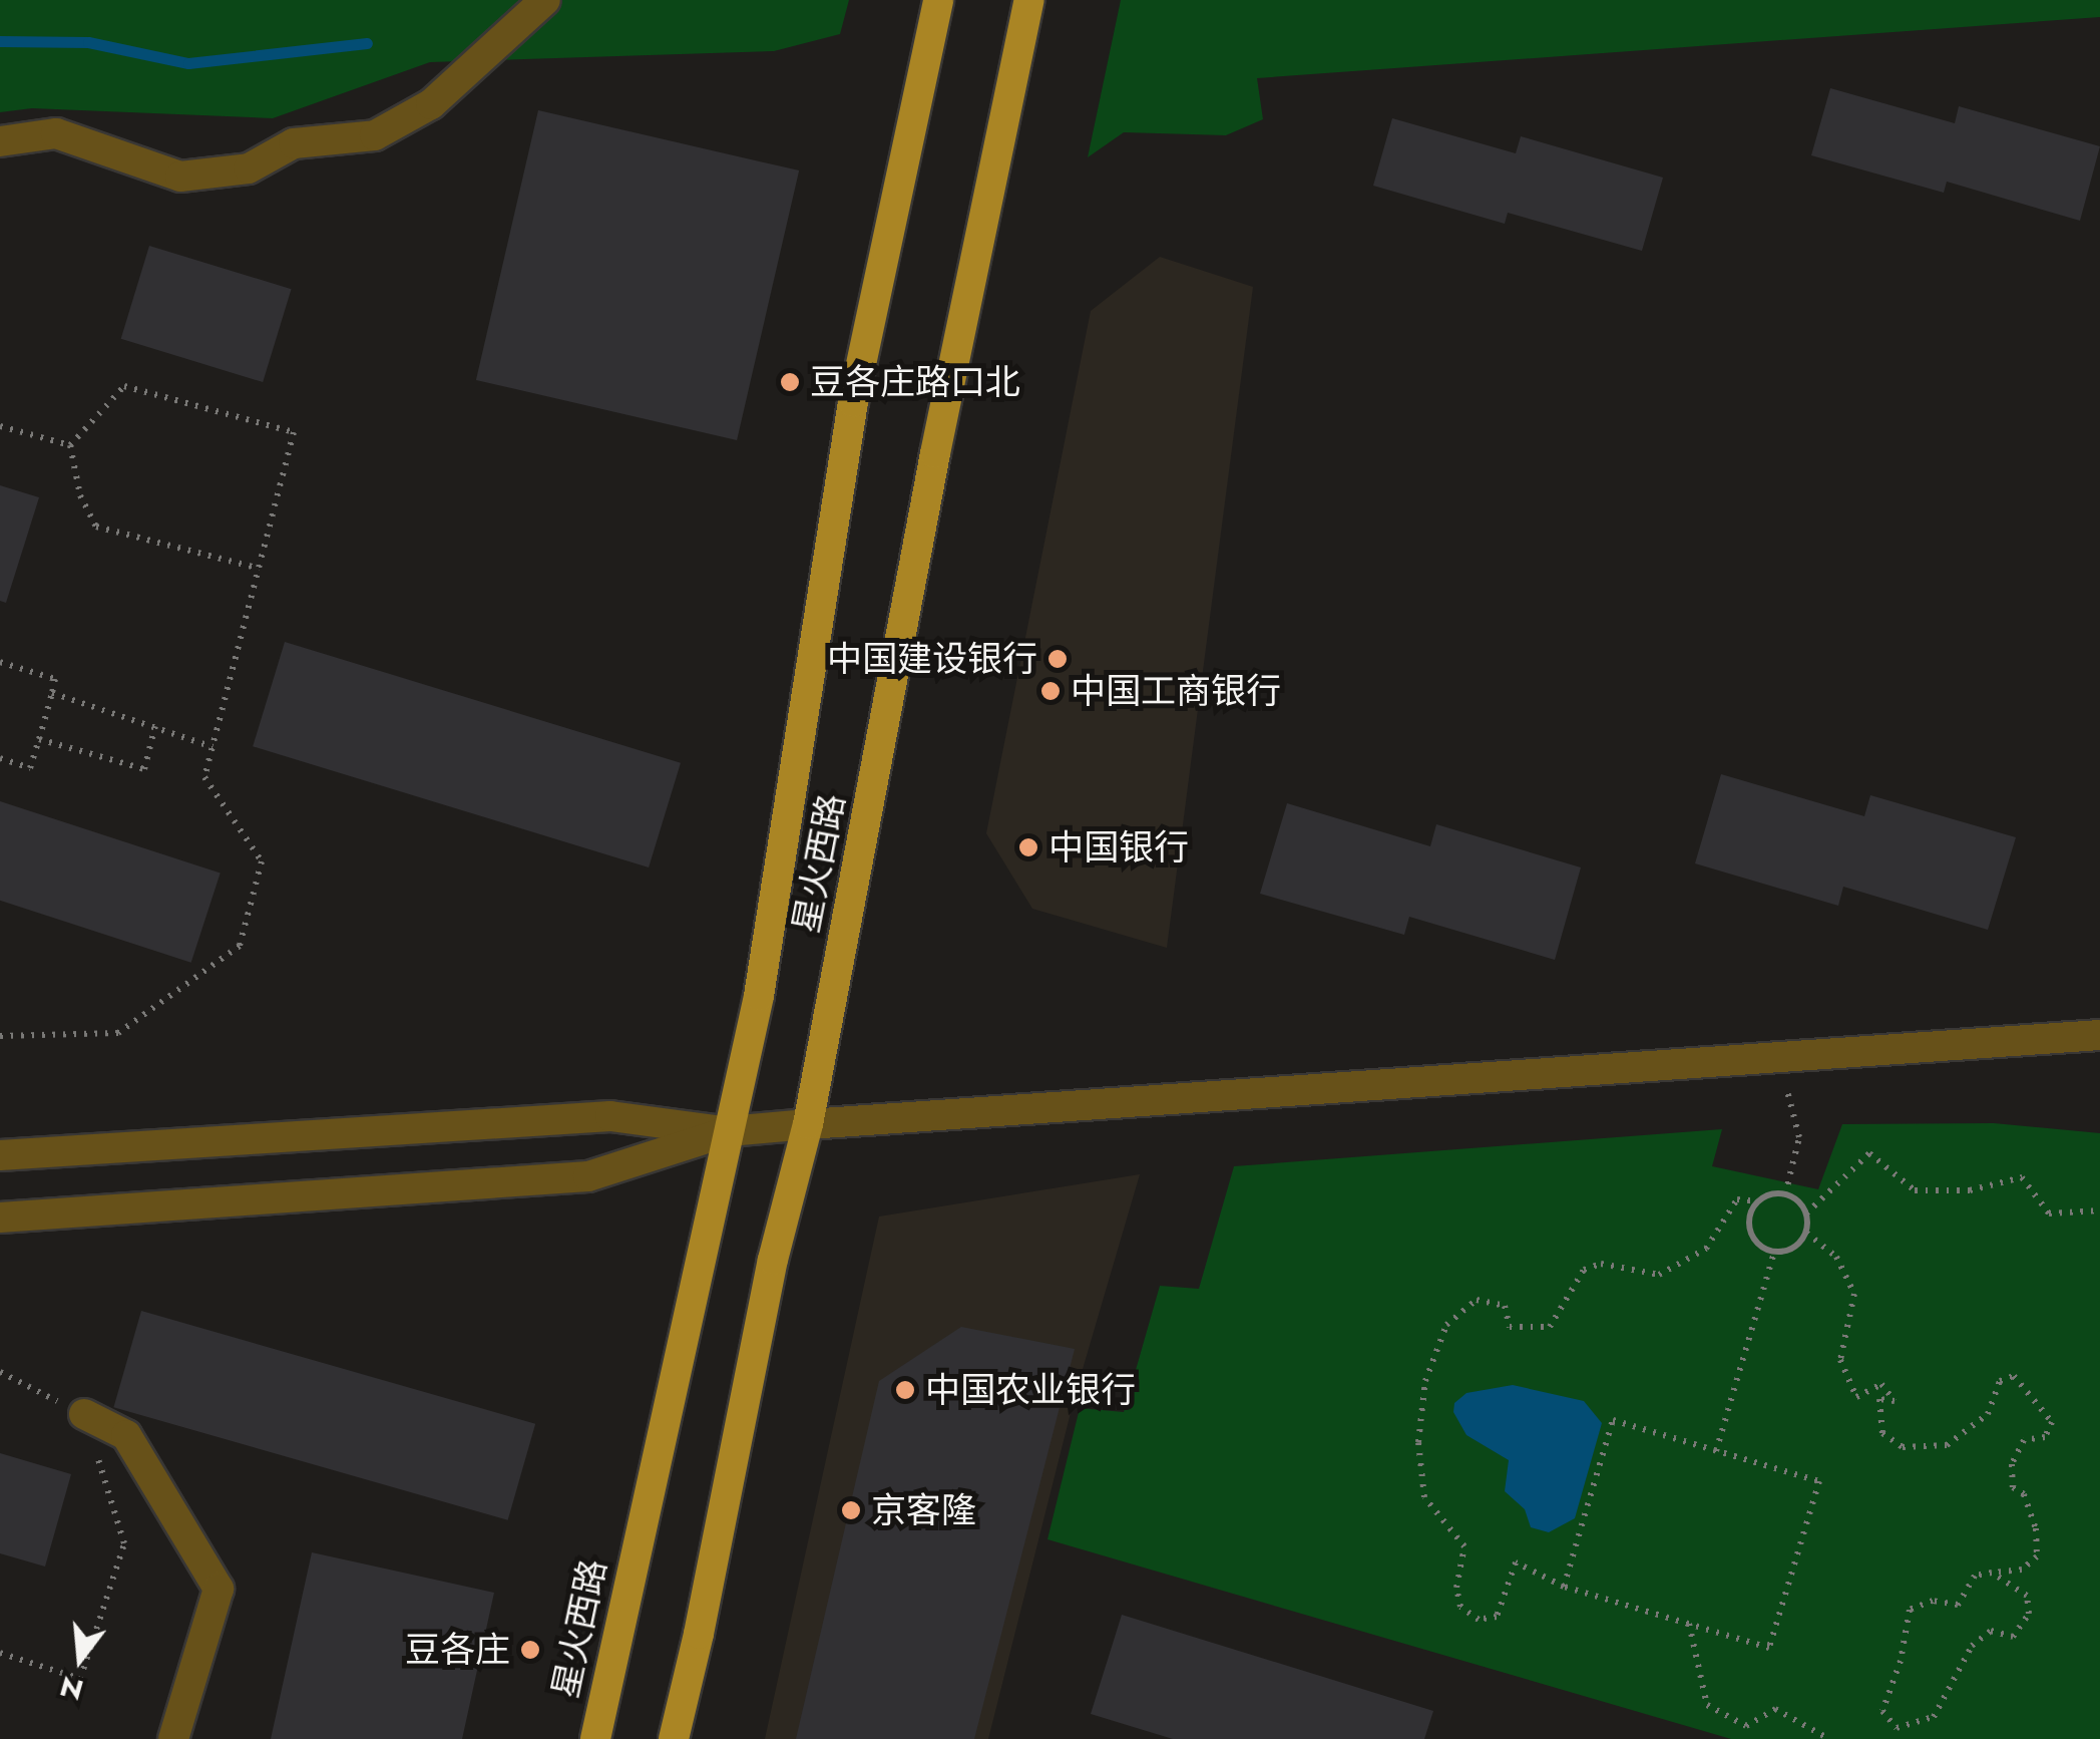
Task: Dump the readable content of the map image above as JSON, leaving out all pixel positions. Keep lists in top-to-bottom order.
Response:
{
  "streets": {
    "main road": ["星火西路"]
  },
  "places": [
    "豆各庄路口北",
    "中国建设银行",
    "中国工商银行",
    "中国银行",
    "中国农业银行",
    "京客隆",
    "豆各庄"
  ],
  "north": "bottom"
}
